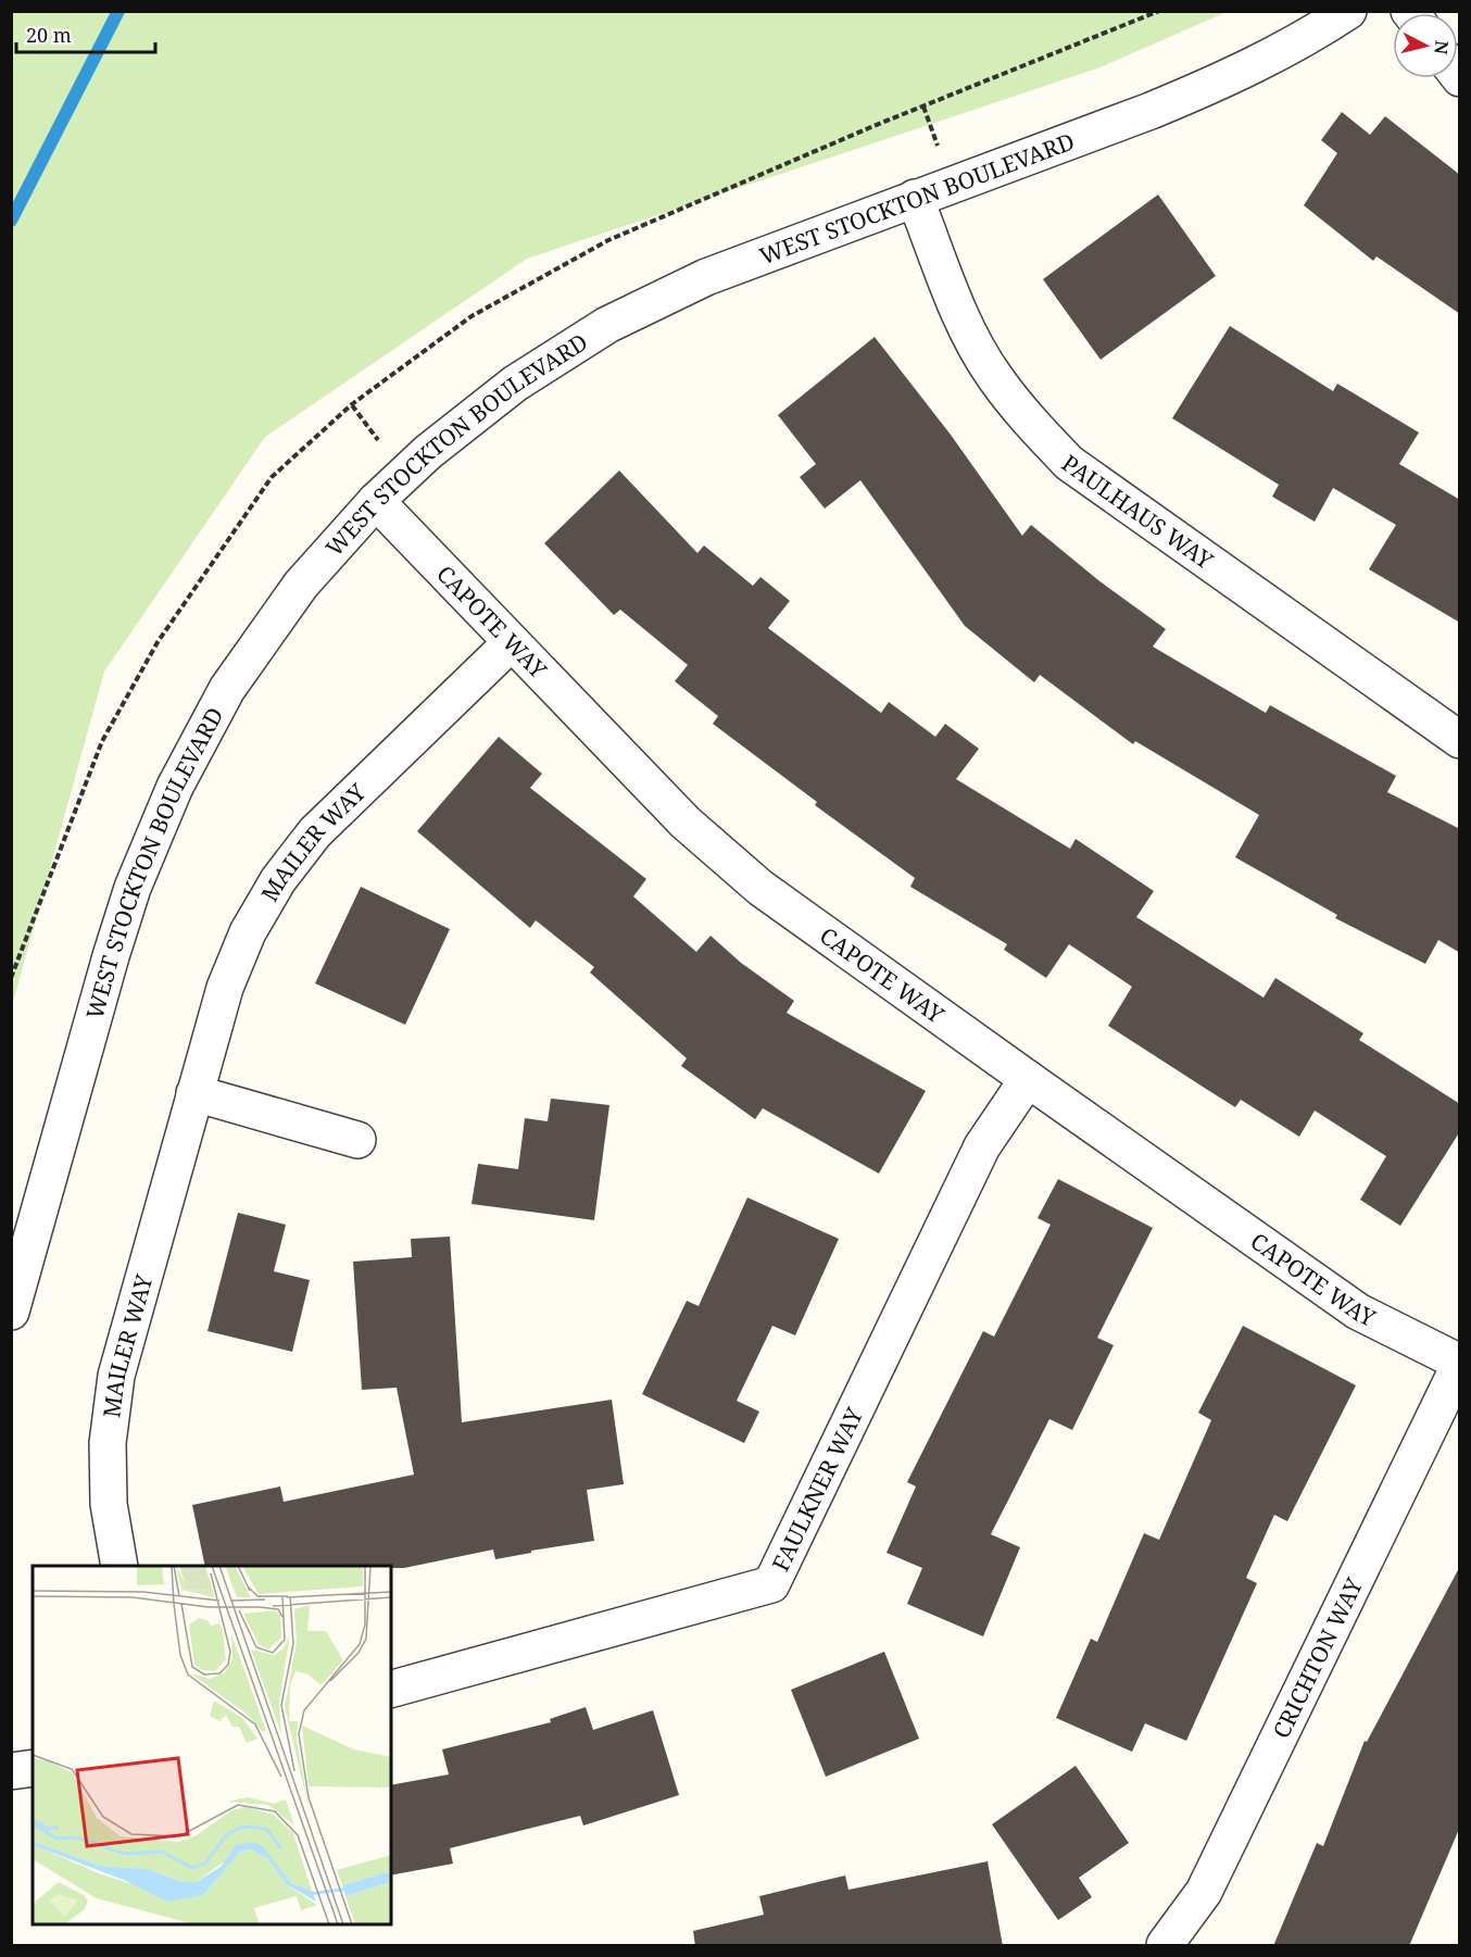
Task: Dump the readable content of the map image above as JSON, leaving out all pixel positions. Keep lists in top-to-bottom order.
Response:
{
  "streets": {
    "street": [
      "WEST STOCKTON BOULEVARD",
      "PAULHAUS WAY",
      "CAPOTE WAY",
      "MAILER WAY",
      "FAULKNER WAY",
      "CRICHTON WAY"
    ]
  },
  "crossings": [
    ["WEST STOCKTON BOULEVARD", "PAULHAUS WAY"],
    ["WEST STOCKTON BOULEVARD", "CAPOTE WAY"],
    ["CAPOTE WAY", "MAILER WAY"],
    ["CAPOTE WAY", "FAULKNER WAY"],
    ["CAPOTE WAY", "CRICHTON WAY"]
  ],
  "scale_bar": "20 m",
  "north": "right"
}
